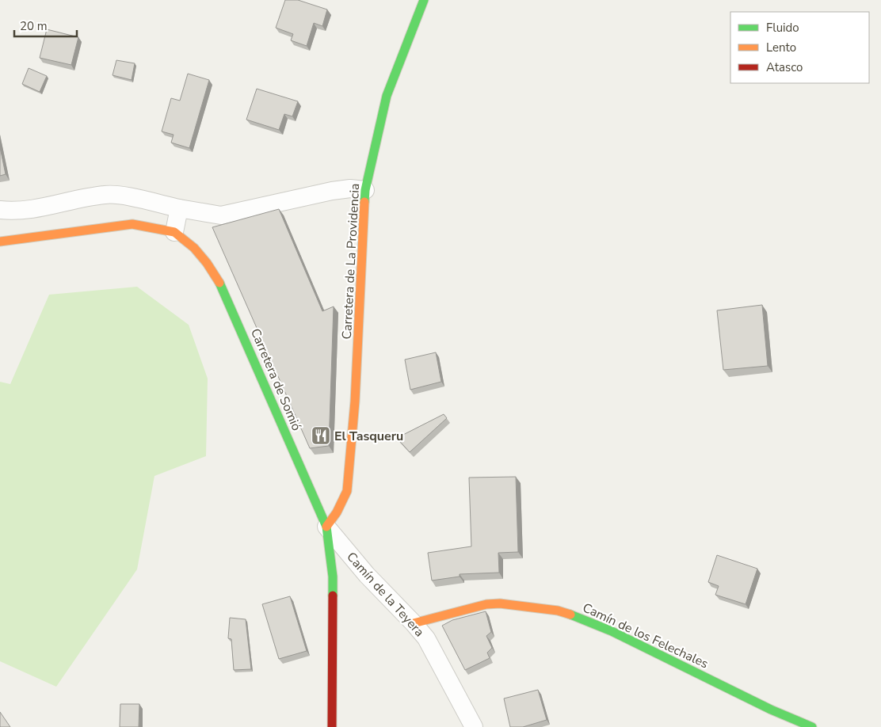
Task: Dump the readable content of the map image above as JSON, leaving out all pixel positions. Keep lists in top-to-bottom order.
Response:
{
  "streets": {
    "street": [
      "Carretera de La Providencia",
      "Carretera de Somió",
      "Camín de la Teyera",
      "Camín de los Felechales"
    ]
  },
  "crossings": [
    ["Carretera de La Providencia", "Carretera de Somió"],
    ["Carretera de La Providencia", "Camín de la Teyera"],
    ["Carretera de Somió", "Camín de la Teyera"],
    ["Camín de la Teyera", "Camín de los Felechales"]
  ],
  "places": {
    "restaurant": ["El Tasqueru"]
  },
  "legend": ["Fluido", "Lento", "Atasco"],
  "scale_bar": "20 m"
}
